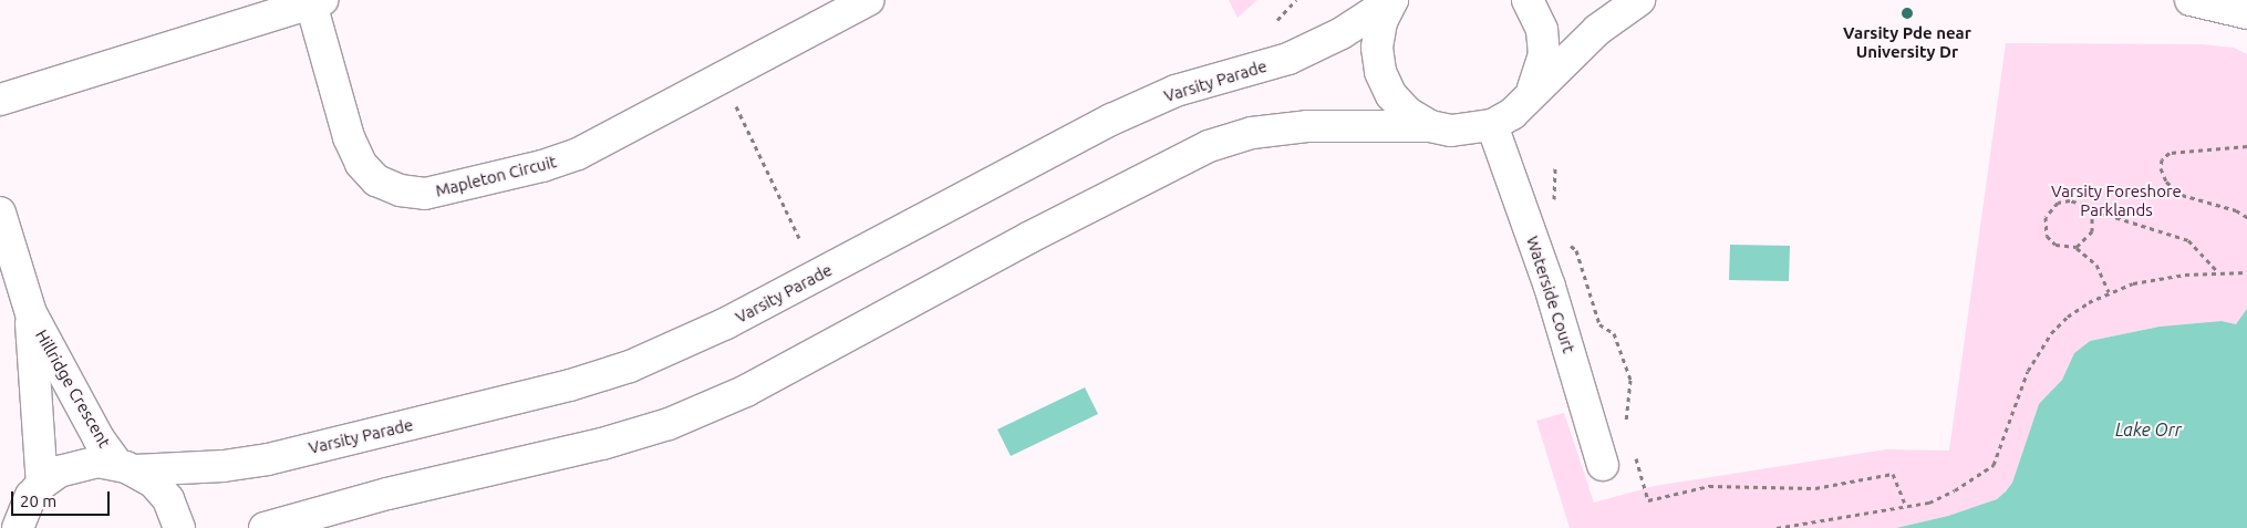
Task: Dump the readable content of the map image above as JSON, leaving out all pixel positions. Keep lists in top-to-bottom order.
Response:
{
  "streets": {
    "street": [
      "Varsity Parade",
      "Mapleton Circuit",
      "Waterside Court",
      "Hillridge Crescent"
    ]
  },
  "crossings": [
    ["Varsity Parade", "Waterside Court"],
    ["Varsity Parade", "Hillridge Crescent"]
  ],
  "water": ["Lake Orr"],
  "parks": ["Varsity Foreshore Parklands"],
  "places": ["Varsity Pde near University Dr"],
  "scale_bar": "20 m"
}
